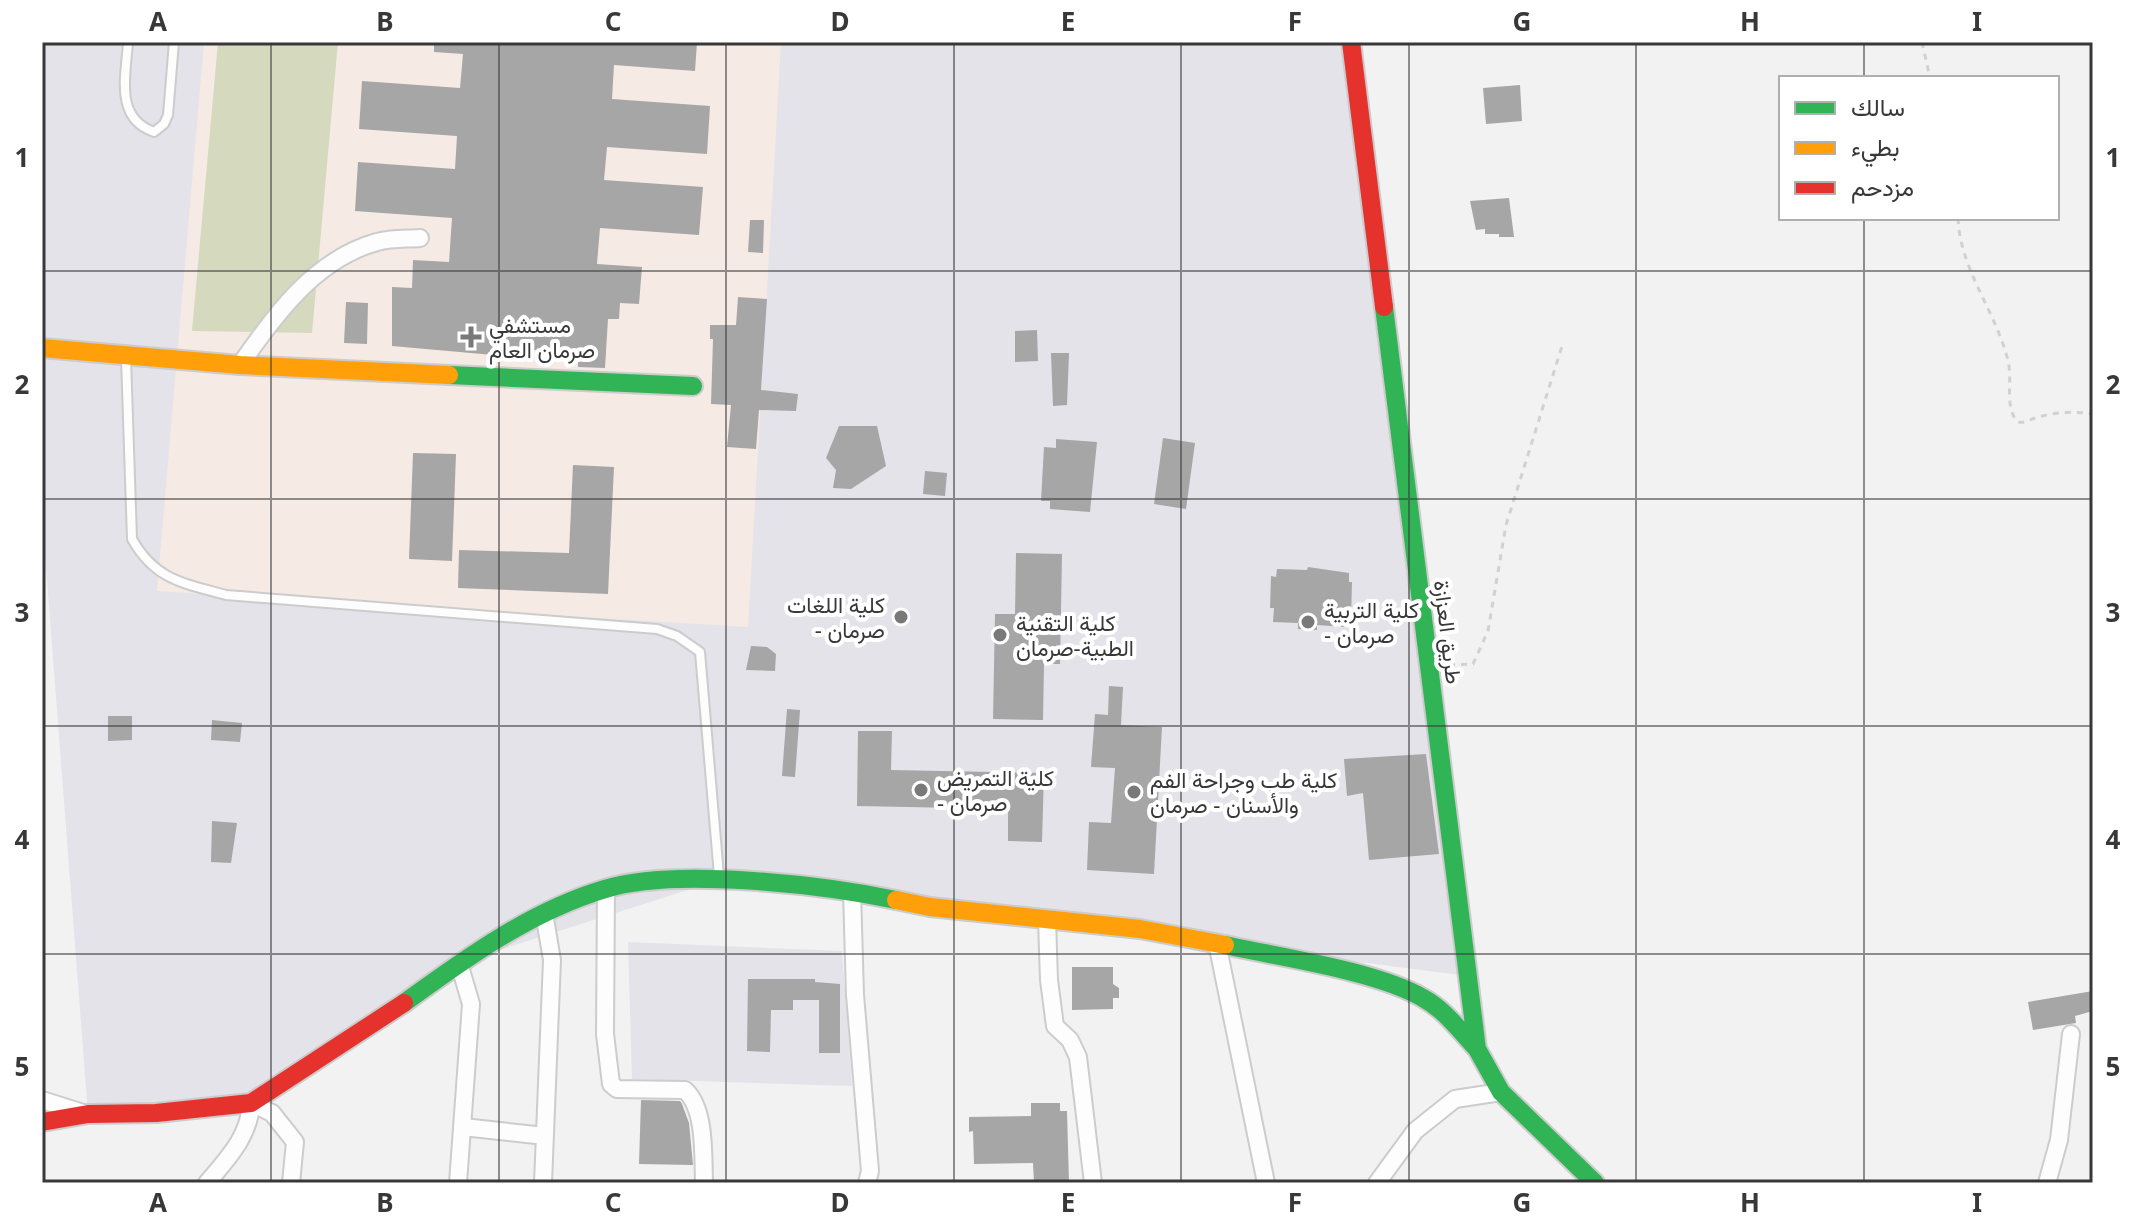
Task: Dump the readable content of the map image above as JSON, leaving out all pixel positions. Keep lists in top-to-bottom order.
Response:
{
  "streets": {
    "street": ["طريق العزازة"]
  },
  "places": {
    "health": ["مستشفي صرمان العام"],
    "other": [
      "كلية اللغات - صرمان",
      "كلية التربية - صرمان",
      "كلية التقنية الطبية-صرمان",
      "كلية التمريض - صرمان",
      "كلية طب وجراحة الفم والأسنان - صرمان"
    ]
  },
  "legend": ["سالك", "بطيء", "مزدحم"],
  "grid": {
    "columns": [
      "A",
      "B",
      "C",
      "D",
      "E",
      "F",
      "G",
      "H",
      "I"
    ],
    "rows": [
      "1",
      "2",
      "3",
      "4",
      "5"
    ]
  }
}
